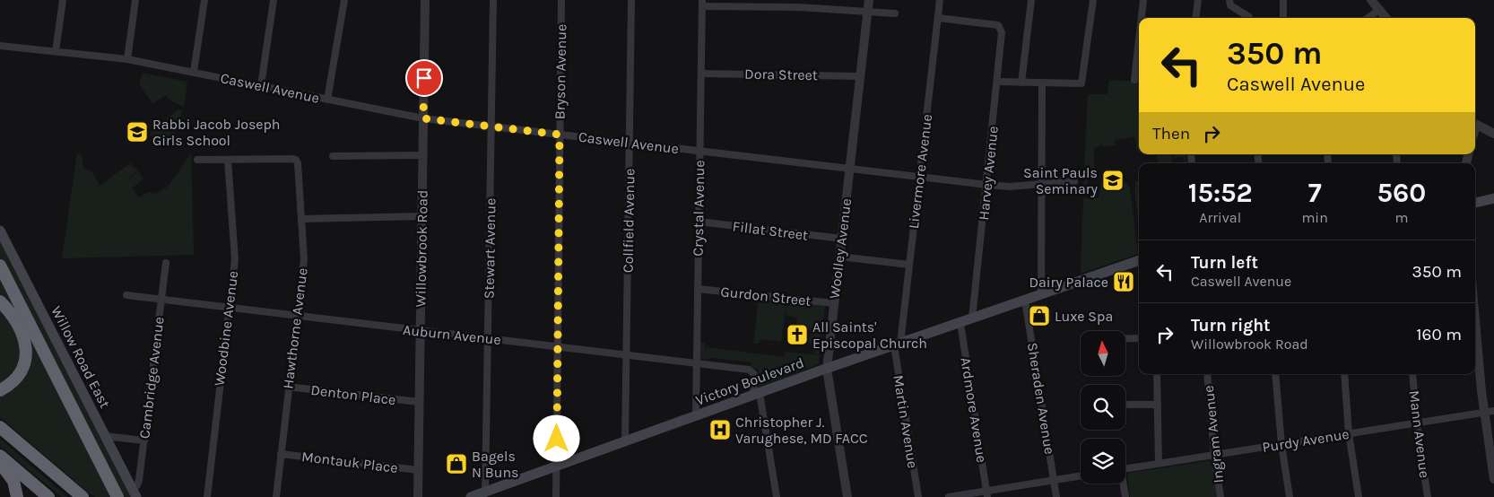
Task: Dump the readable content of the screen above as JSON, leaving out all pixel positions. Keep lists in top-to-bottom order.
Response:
{
  "streets": {
    "main road": ["Willow Road East", "Victory Boulevard"],
    "street": [
      "Bryson Avenue",
      "Dora Street",
      "Caswell Avenue",
      "Livermore Avenue",
      "Harvey Avenue",
      "Crystal Avenue",
      "Collfield Avenue",
      "Fillat Street",
      "Willowbrook Road",
      "Stewart Avenue",
      "Woolley Avenue",
      "Gurdon Street",
      "Woodbine Avenue",
      "Hawthorne Avenue",
      "Auburn Avenue",
      "Cambridge Avenue",
      "Denton Place",
      "Sheraden Avenue",
      "Ardmore Avenue",
      "Martin Avenue",
      "Ingram Avenue",
      "Mann Avenue",
      "Purdy Avenue",
      "Montauk Place"
    ]
  },
  "crossings": [
    ["Bryson Avenue", "Caswell Avenue"],
    ["Bryson Avenue", "Auburn Avenue"],
    ["Bryson Avenue", "Victory Boulevard"],
    ["Dora Street", "Crystal Avenue"],
    ["Dora Street", "Woolley Avenue"],
    ["Caswell Avenue", "Livermore Avenue"],
    ["Caswell Avenue", "Harvey Avenue"],
    ["Caswell Avenue", "Crystal Avenue"],
    ["Caswell Avenue", "Collfield Avenue"],
    ["Caswell Avenue", "Willowbrook Road"],
    ["Caswell Avenue", "Stewart Avenue"],
    ["Caswell Avenue", "Woolley Avenue"],
    ["Livermore Avenue", "Harvey Avenue"],
    ["Livermore Avenue", "Victory Boulevard"],
    ["Livermore Avenue", "Martin Avenue"],
    ["Harvey Avenue", "Victory Boulevard"],
    ["Crystal Avenue", "Fillat Street"],
    ["Crystal Avenue", "Gurdon Street"],
    ["Crystal Avenue", "Auburn Avenue"],
    ["Crystal Avenue", "Victory Boulevard"],
    ["Collfield Avenue", "Auburn Avenue"],
    ["Collfield Avenue", "Victory Boulevard"],
    ["Fillat Street", "Woolley Avenue"],
    ["Willowbrook Road", "Auburn Avenue"],
    ["Willowbrook Road", "Denton Place"],
    ["Willowbrook Road", "Montauk Place"],
    ["Stewart Avenue", "Auburn Avenue"],
    ["Stewart Avenue", "Victory Boulevard"],
    ["Woolley Avenue", "Gurdon Street"],
    ["Woolley Avenue", "Victory Boulevard"],
    ["Woodbine Avenue", "Hawthorne Avenue"],
    ["Woodbine Avenue", "Auburn Avenue"],
    ["Hawthorne Avenue", "Auburn Avenue"],
    ["Hawthorne Avenue", "Denton Place"],
    ["Hawthorne Avenue", "Montauk Place"],
    ["Auburn Avenue", "Cambridge Avenue"],
    ["Auburn Avenue", "Victory Boulevard"],
    ["Willow Road East", "Cambridge Avenue"],
    ["Victory Boulevard", "Sheraden Avenue"],
    ["Victory Boulevard", "Ardmore Avenue"],
    ["Victory Boulevard", "Martin Avenue"],
    ["Ingram Avenue", "Purdy Avenue"],
    ["Mann Avenue", "Purdy Avenue"]
  ],
  "places": {
    "school or university": ["Rabbi Jacob Joseph Girls School", "Saint Pauls Seminary"],
    "restaurant": ["Dairy Palace"],
    "shop": ["Luxe Spa", "Bagels N Buns"],
    "church": ["All Saints' Episcopal Church"],
    "hospital": ["Christopher J. Varughese, MD FACC"]
  },
  "north": "top",
  "page": {
    "turn": ["350 m", "Caswell Avenue"],
    "then": "Then",
    "eta": [
      "15:52",
      "Arrival",
      "7",
      "min",
      "560",
      "m"
    ],
    "list": [
      {
        "name": "Turn left",
        "note": "Caswell Avenue",
        "value": "350 m"
      },
      {
        "name": "Turn right",
        "note": "Willowbrook Road",
        "value": "160 m"
      }
    ]
  }
}
